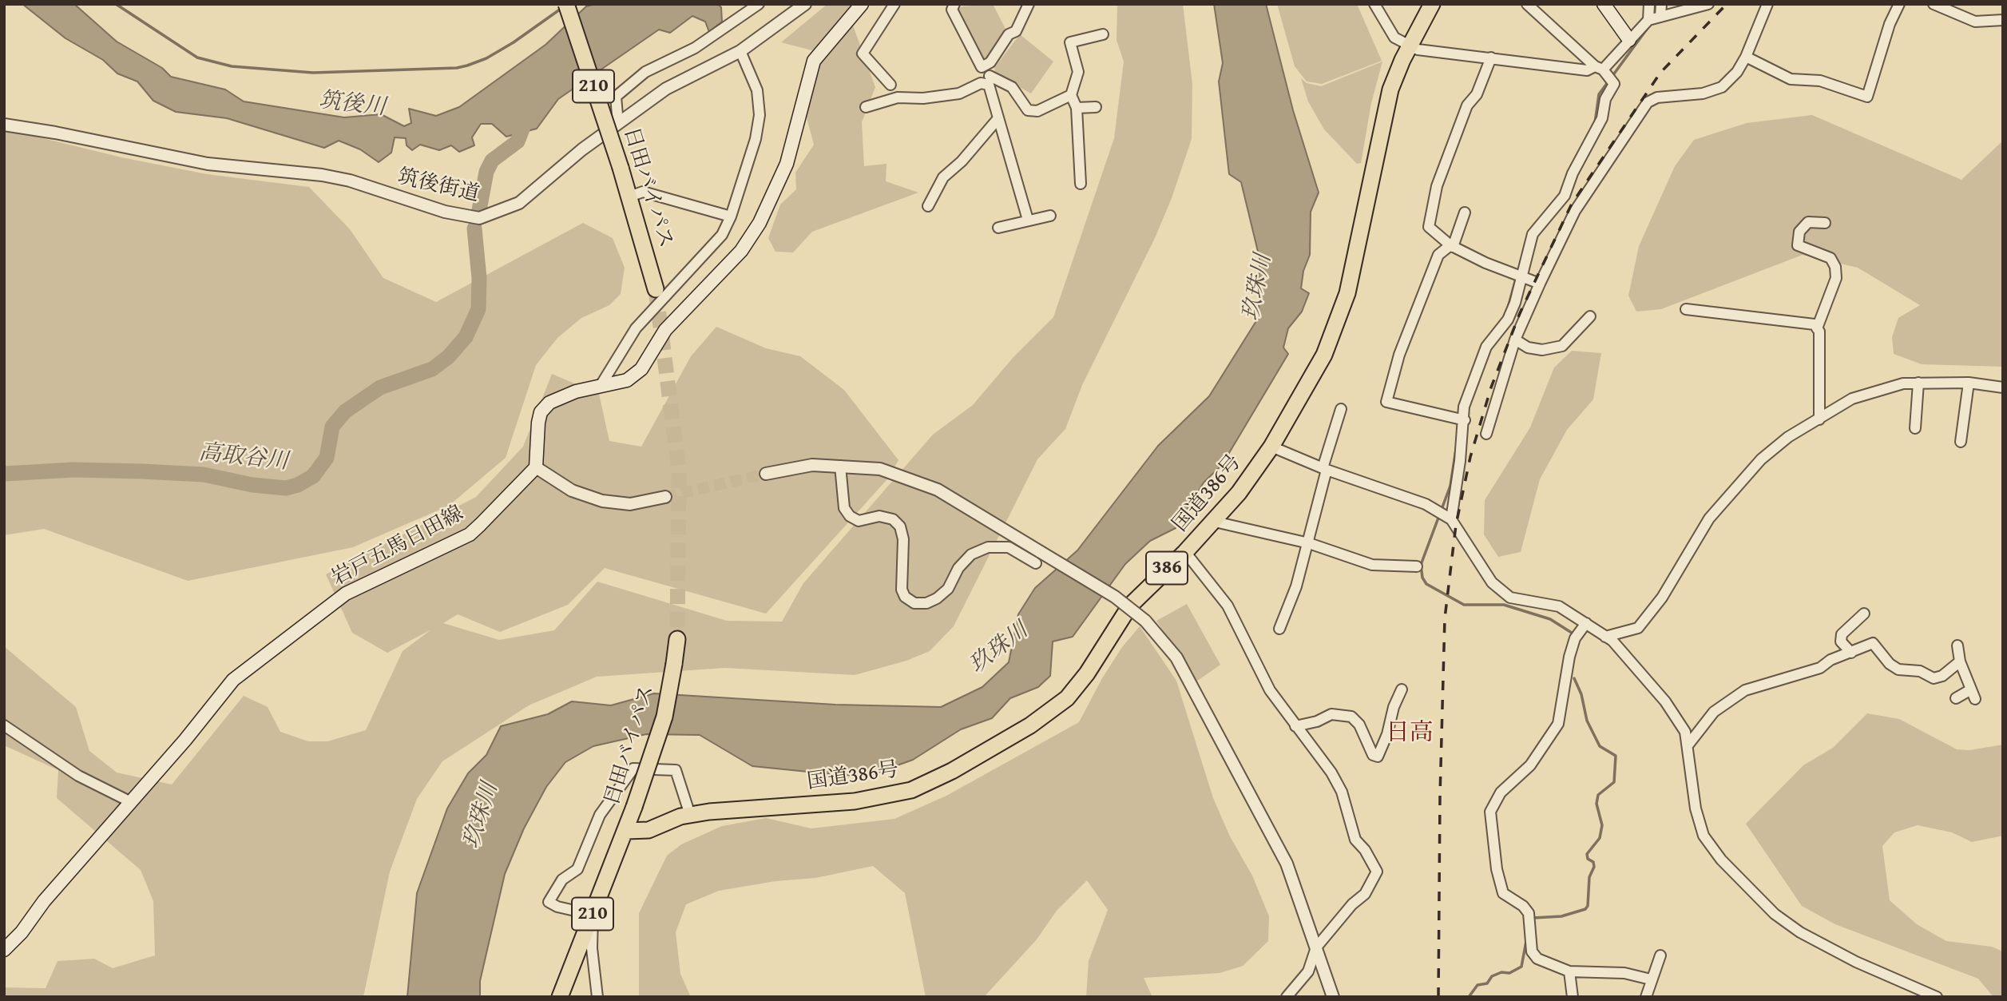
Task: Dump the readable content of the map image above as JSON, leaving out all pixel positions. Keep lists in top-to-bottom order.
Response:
{
  "streets": {
    "highway": [
      "210",
      "日田バイパス",
      "国道386号",
      "386"
    ],
    "main road": ["岩戸五馬日田線"],
    "street": ["筑後街道"]
  },
  "crossings": [
    ["210", "日田バイパス"],
    ["210", "国道386号"],
    ["日田バイパス", "国道386号"]
  ],
  "districts": ["日高"],
  "water": ["筑後川", "玖珠川", "高取谷川"]
}
